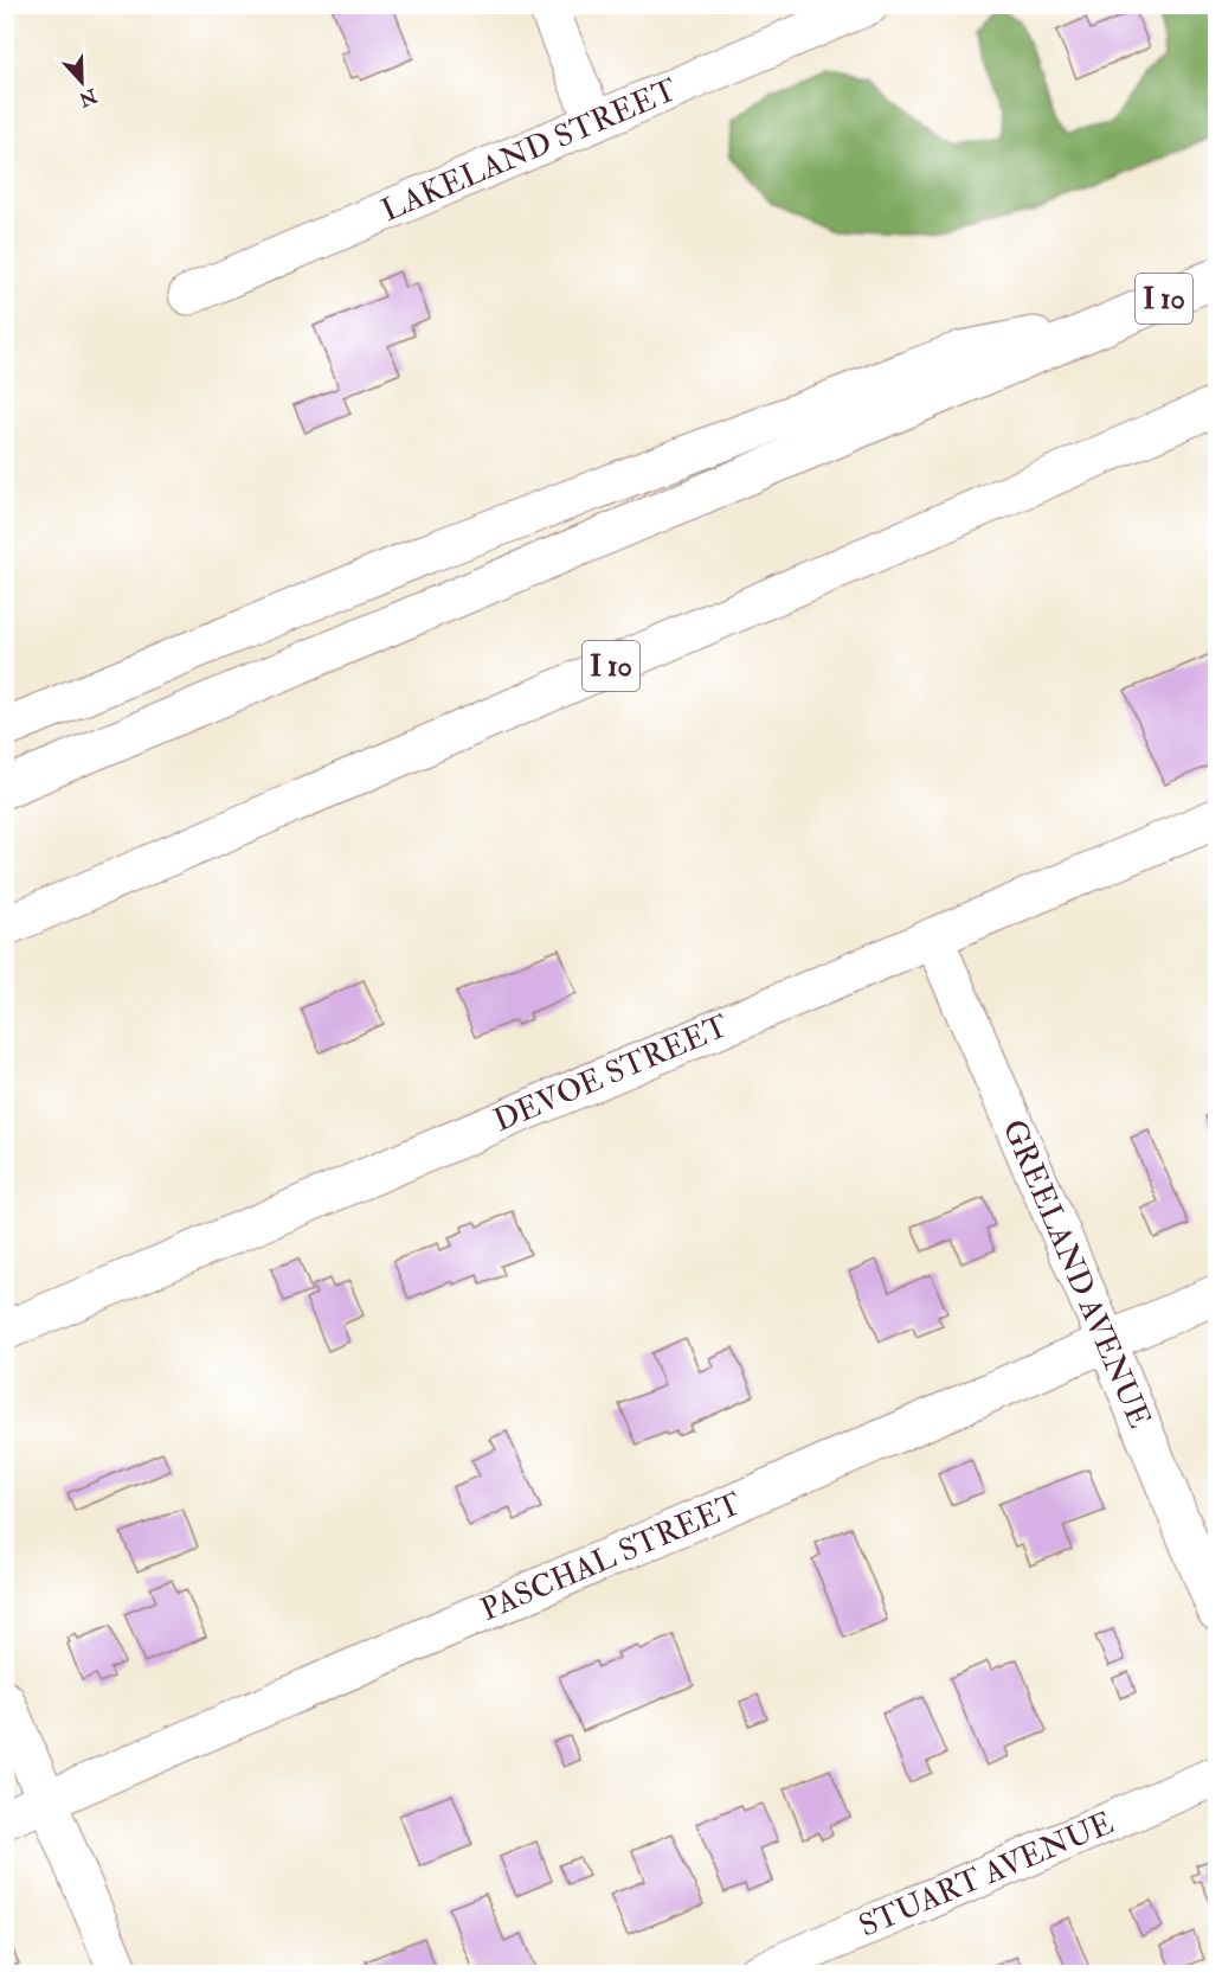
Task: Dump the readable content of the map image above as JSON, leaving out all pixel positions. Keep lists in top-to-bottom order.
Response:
{
  "streets": {
    "main road": [
      "LAKELAND STREET",
      "I 10",
      "DEVOE STREET",
      "GREELAND AVENUE",
      "PASCHAL STREET",
      "STUART AVENUE"
    ]
  },
  "crossings": [
    ["DEVOE STREET", "GREELAND AVENUE"],
    ["GREELAND AVENUE", "PASCHAL STREET"]
  ],
  "north": "bottom"
}
